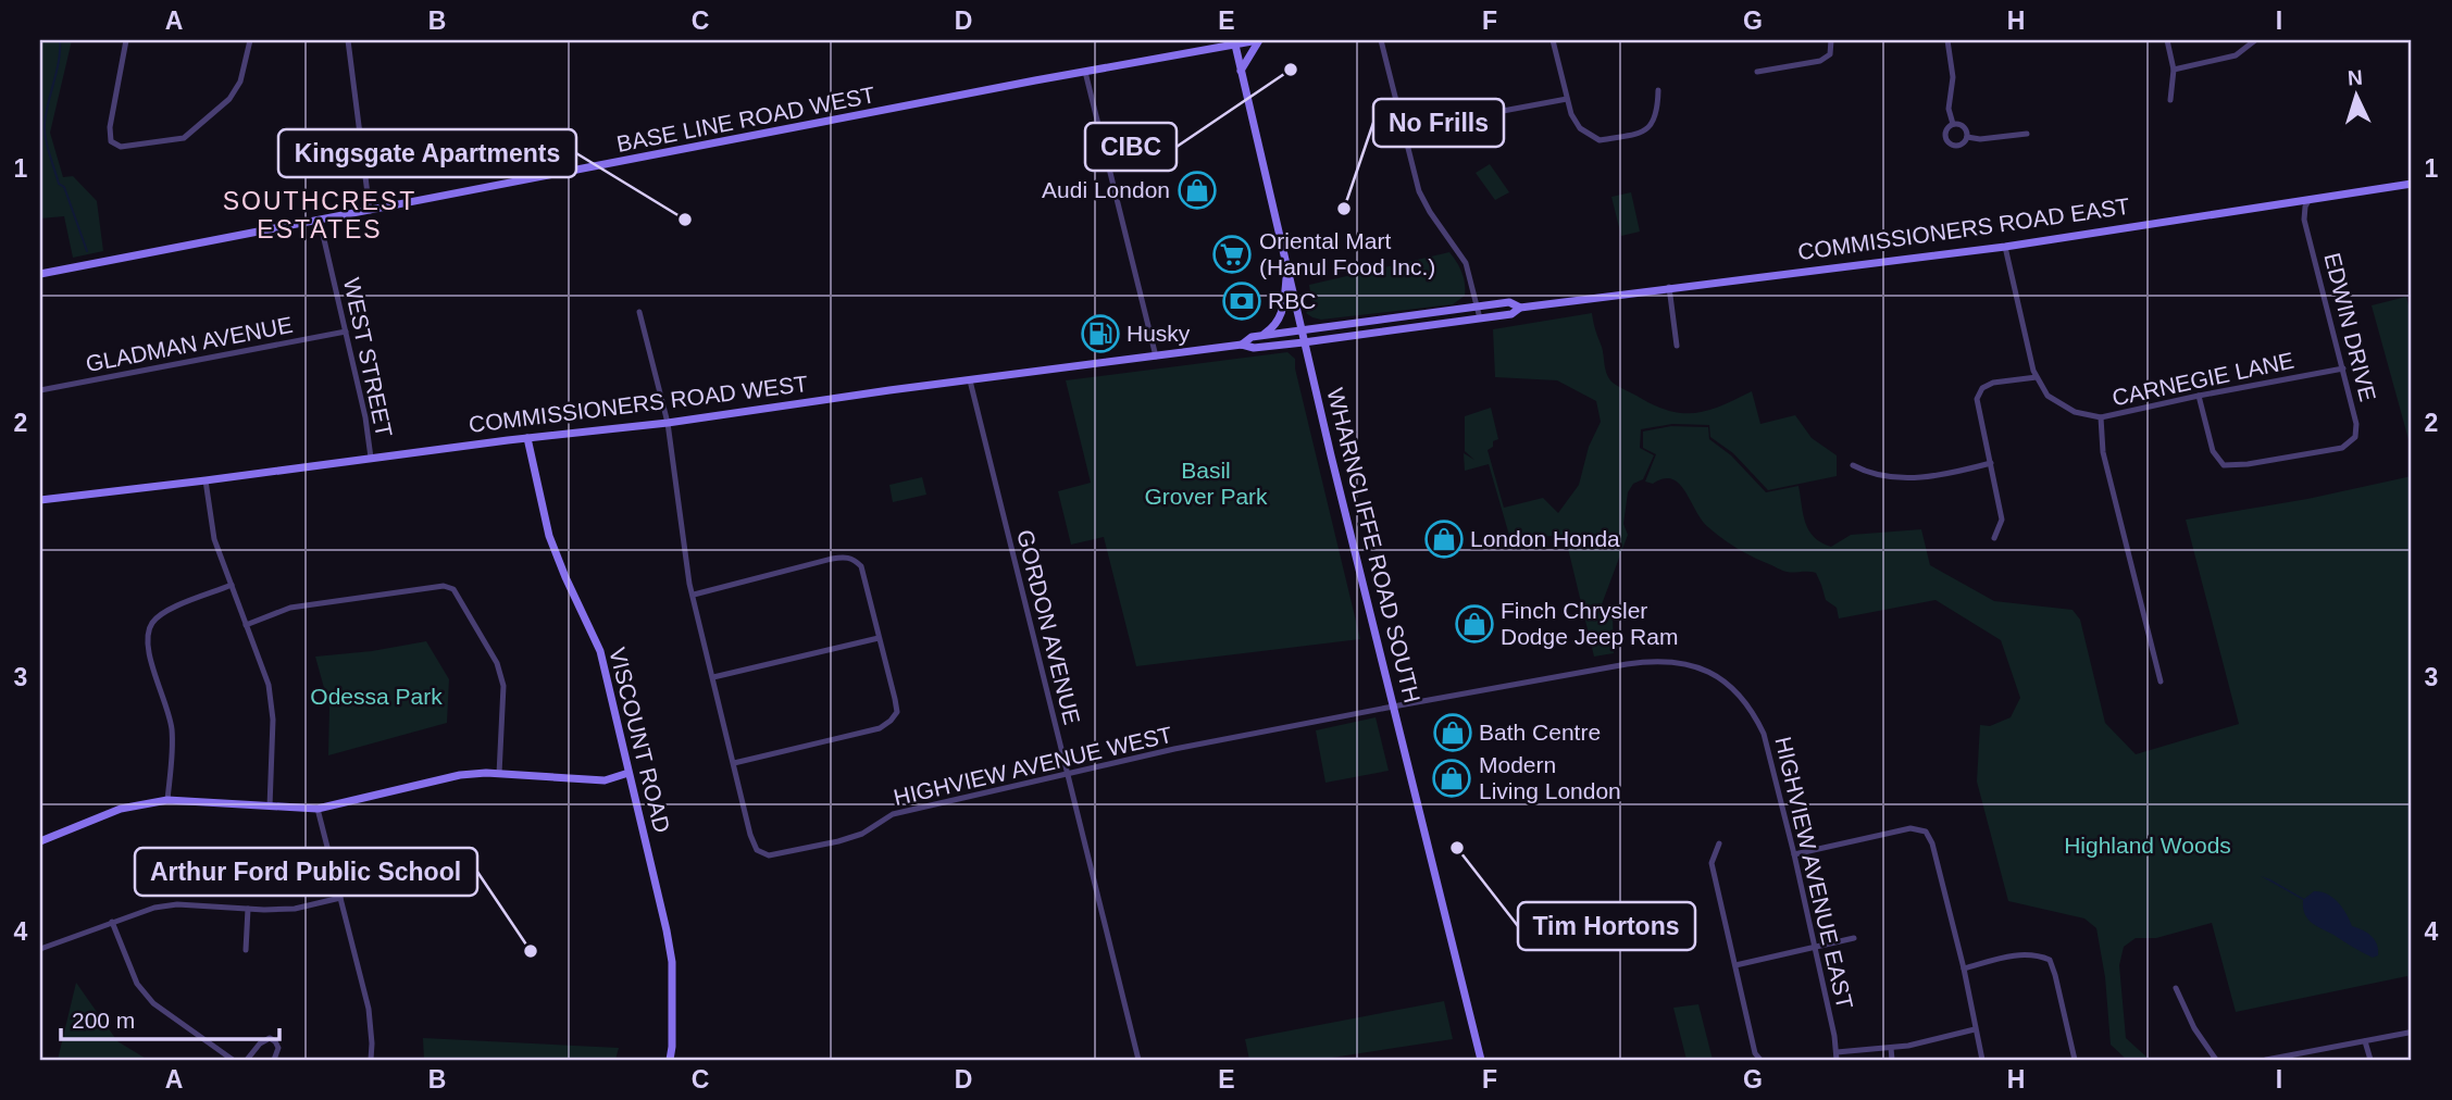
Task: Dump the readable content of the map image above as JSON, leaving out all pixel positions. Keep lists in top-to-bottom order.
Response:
{
  "streets": {
    "main road": [
      "BASE LINE ROAD WEST",
      "COMMISSIONERS ROAD EAST",
      "COMMISSIONERS ROAD WEST",
      "WHARNCLIFFE ROAD SOUTH",
      "VISCOUNT ROAD"
    ],
    "street": [
      "EDWIN DRIVE",
      "GLADMAN AVENUE",
      "WEST STREET",
      "CARNEGIE LANE",
      "GORDON AVENUE",
      "HIGHVIEW AVENUE WEST",
      "HIGHVIEW AVENUE EAST"
    ]
  },
  "crossings": [
    ["BASE LINE ROAD WEST", "WEST STREET"],
    ["BASE LINE ROAD WEST", "WHARNCLIFFE ROAD SOUTH"],
    ["COMMISSIONERS ROAD EAST", "EDWIN DRIVE"],
    ["COMMISSIONERS ROAD EAST", "CARNEGIE LANE"],
    ["COMMISSIONERS ROAD EAST", "COMMISSIONERS ROAD WEST"],
    ["COMMISSIONERS ROAD EAST", "WHARNCLIFFE ROAD SOUTH"],
    ["EDWIN DRIVE", "CARNEGIE LANE"],
    ["GLADMAN AVENUE", "WEST STREET"],
    ["WEST STREET", "COMMISSIONERS ROAD WEST"],
    ["COMMISSIONERS ROAD WEST", "WHARNCLIFFE ROAD SOUTH"],
    ["COMMISSIONERS ROAD WEST", "GORDON AVENUE"],
    ["COMMISSIONERS ROAD WEST", "VISCOUNT ROAD"],
    ["COMMISSIONERS ROAD WEST", "HIGHVIEW AVENUE WEST"],
    ["WHARNCLIFFE ROAD SOUTH", "HIGHVIEW AVENUE WEST"],
    ["WHARNCLIFFE ROAD SOUTH", "HIGHVIEW AVENUE EAST"],
    ["GORDON AVENUE", "HIGHVIEW AVENUE WEST"],
    ["HIGHVIEW AVENUE WEST", "HIGHVIEW AVENUE EAST"]
  ],
  "districts": ["SOUTHCREST ESTATES"],
  "parks": ["Basil Grover Park", "Odessa Park", "Highland Woods"],
  "places": {
    "other": [
      "CIBC",
      "No Frills",
      "Kingsgate Apartments",
      "Tim Hortons",
      "Arthur Ford Public School"
    ],
    "shop": [
      "Audi London",
      "London Honda",
      "Finch Chrysler Dodge Jeep Ram",
      "Bath Centre",
      "Modern Living London"
    ],
    "supermarket": ["Oriental Mart (Hanul Food Inc.)"],
    "bank": ["RBC"],
    "fuel station": ["Husky"]
  },
  "scale_bar": "200 m",
  "north": "top",
  "grid": {
    "columns": [
      "A",
      "B",
      "C",
      "D",
      "E",
      "F",
      "G",
      "H",
      "I"
    ],
    "rows": [
      "1",
      "2",
      "3",
      "4"
    ]
  }
}
